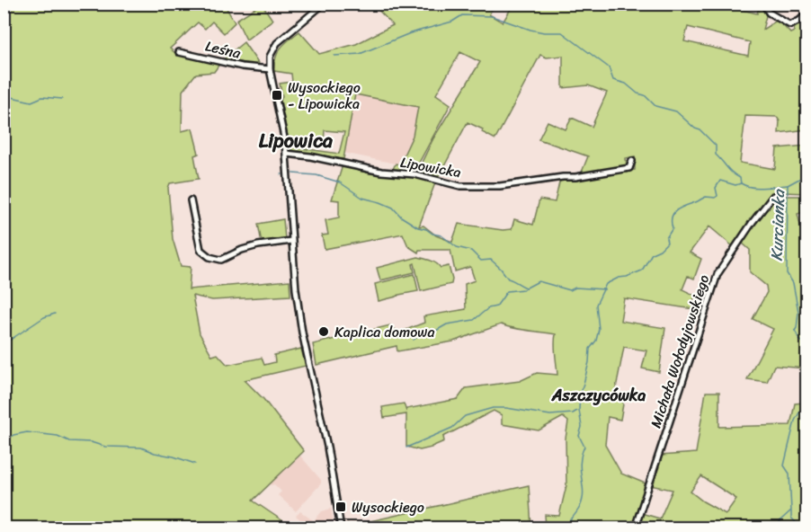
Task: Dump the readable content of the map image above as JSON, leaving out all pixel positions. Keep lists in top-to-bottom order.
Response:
{
  "streets": {
    "street": ["Leśna", "Lipowicka", "Michała Wołodyjowskiego"]
  },
  "districts": ["Lipowica", "Aszczycówka"],
  "water": ["Kurcianka"],
  "places": {
    "transit": ["Wysockiego - Lipowicka", "Wysockiego"],
    "other": ["Kaplica domowa"]
  }
}
